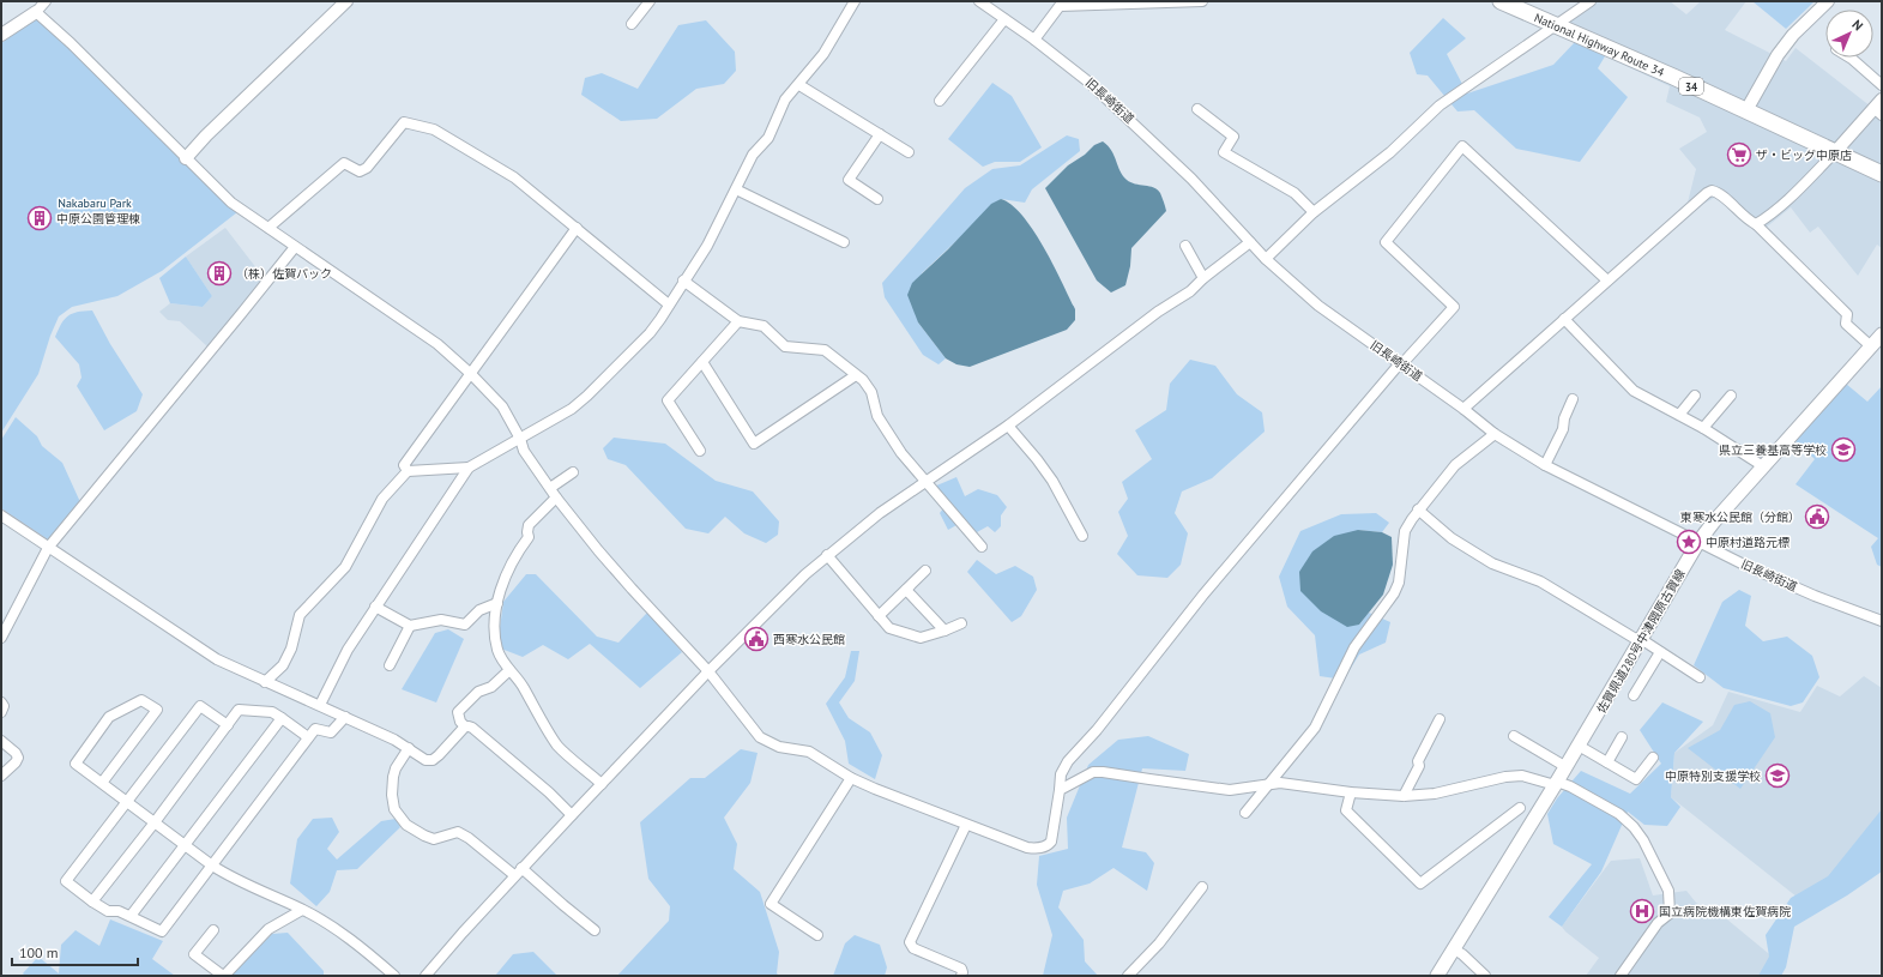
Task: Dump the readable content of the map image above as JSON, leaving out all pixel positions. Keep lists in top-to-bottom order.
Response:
{
  "streets": {
    "highway": ["National Highway Route 34", "34"],
    "main road": ["佐賀県道280号中津隈原古賀線"],
    "street": ["旧長崎街道"]
  },
  "crossings": [
    ["旧長崎街道", "佐賀県道280号中津隈原古賀線"]
  ],
  "parks": ["Nakabaru Park"],
  "places": {
    "supermarket": ["ザ・ビッグ中原店"],
    "building": ["中原公園管理棟", "（株）佐賀パック"],
    "school or university": ["県立三養基高等学校", "中原特別支援学校"],
    "public building": ["東寒水公民館（分館）", "西寒水公民館"],
    "place": ["中原村道路元標"],
    "hospital": ["国立病院機構東佐賀病院"]
  },
  "scale_bar": "100 m",
  "north": "top right"
}
